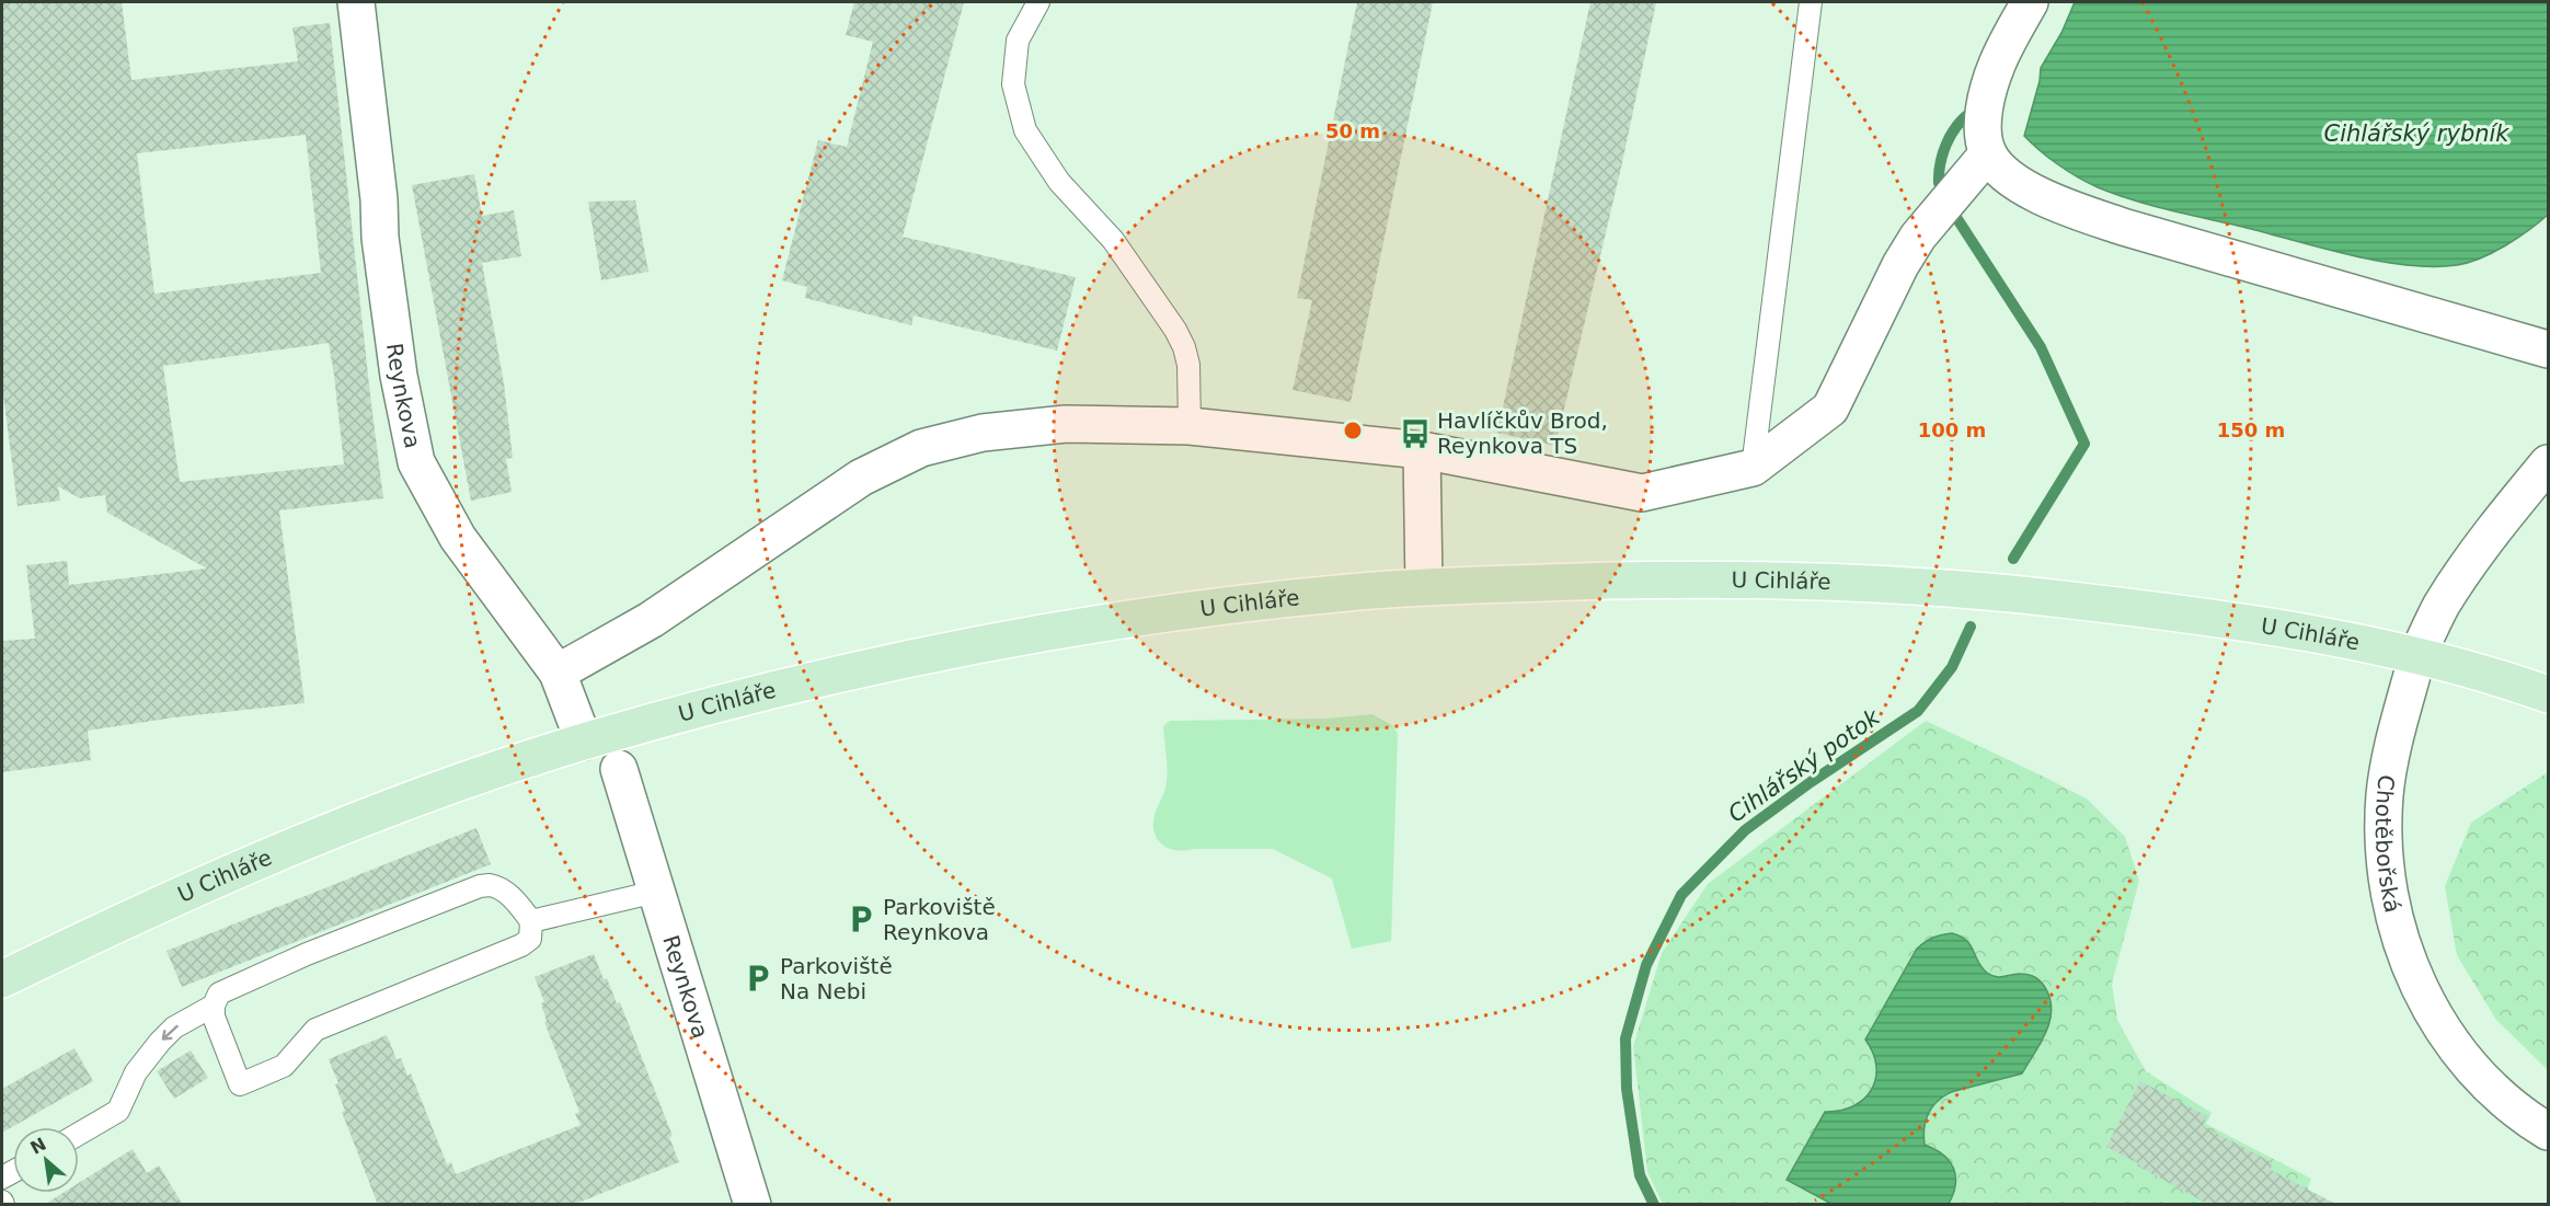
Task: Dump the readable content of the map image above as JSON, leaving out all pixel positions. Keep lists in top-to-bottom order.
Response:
{
  "streets": {
    "main road": ["U Cihláře"],
    "street": ["Reynkova", "Chotěbořská"]
  },
  "crossings": [
    ["Reynkova", "U Cihláře"],
    ["U Cihláře", "Chotěbořská"]
  ],
  "water": ["Cihlářský rybník", "Cihlářský potok"],
  "places": {
    "bus stop": ["Havlíčkův Brod, Reynkova TS"],
    "parking": ["Parkoviště Reynkova", "Parkoviště Na Nebi"]
  },
  "north": "top left",
  "rings": ["50 m", "100 m", "150 m"]
}
